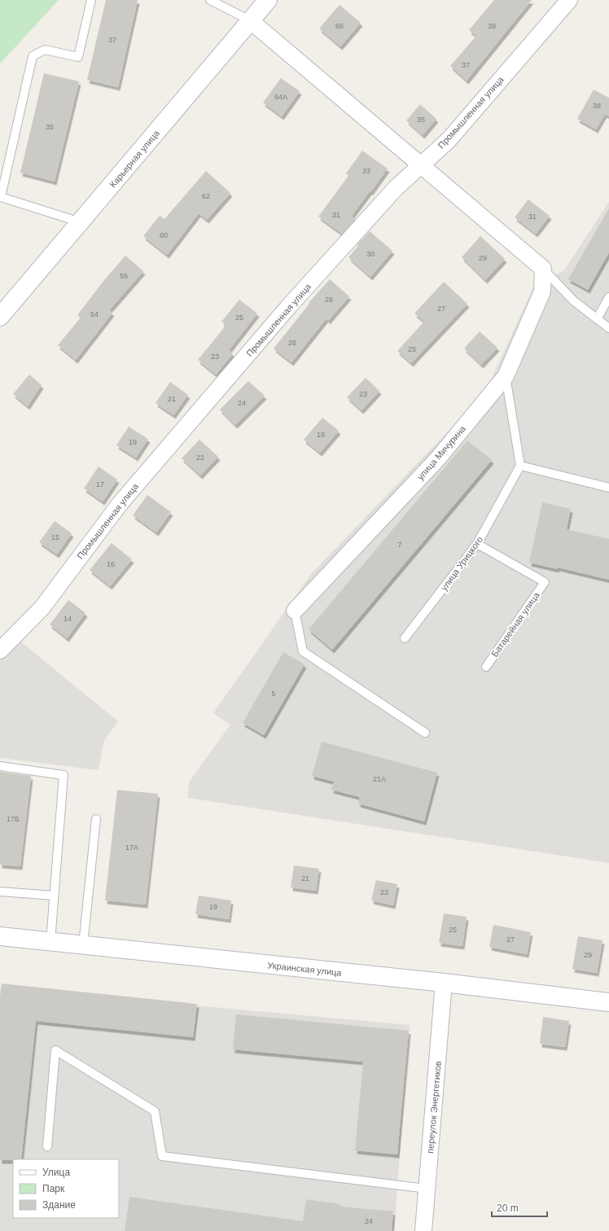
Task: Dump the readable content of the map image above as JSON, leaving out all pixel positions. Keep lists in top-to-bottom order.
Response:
{
  "streets": {
    "main road": ["Карьерная улица", "Украинская улица"],
    "street": ["Промышленная улица", "улица Мичурина", "переулок Энергетиков"],
    "lane": ["улица Урицкого", "Батарейная улица"]
  },
  "crossings": [
    ["улица Урицкого", "Батарейная улица"],
    ["Украинская улица", "переулок Энергетиков"]
  ],
  "house_numbers": [
    "66",
    "39",
    "37",
    "37",
    "64А",
    "38",
    "35",
    "35",
    "33",
    "62",
    "31",
    "31",
    "60",
    "30",
    "29",
    "56",
    "28",
    "27",
    "54",
    "25",
    "26",
    "25",
    "23",
    "23",
    "21",
    "24",
    "19",
    "19",
    "22",
    "17",
    "15",
    "7",
    "16",
    "14",
    "5",
    "21А",
    "17Б",
    "17А",
    "21",
    "23",
    "19",
    "25",
    "27",
    "29",
    "24"
  ],
  "legend": ["Улица", "Парк", "Здание"],
  "scale_bar": "20 m"
}
